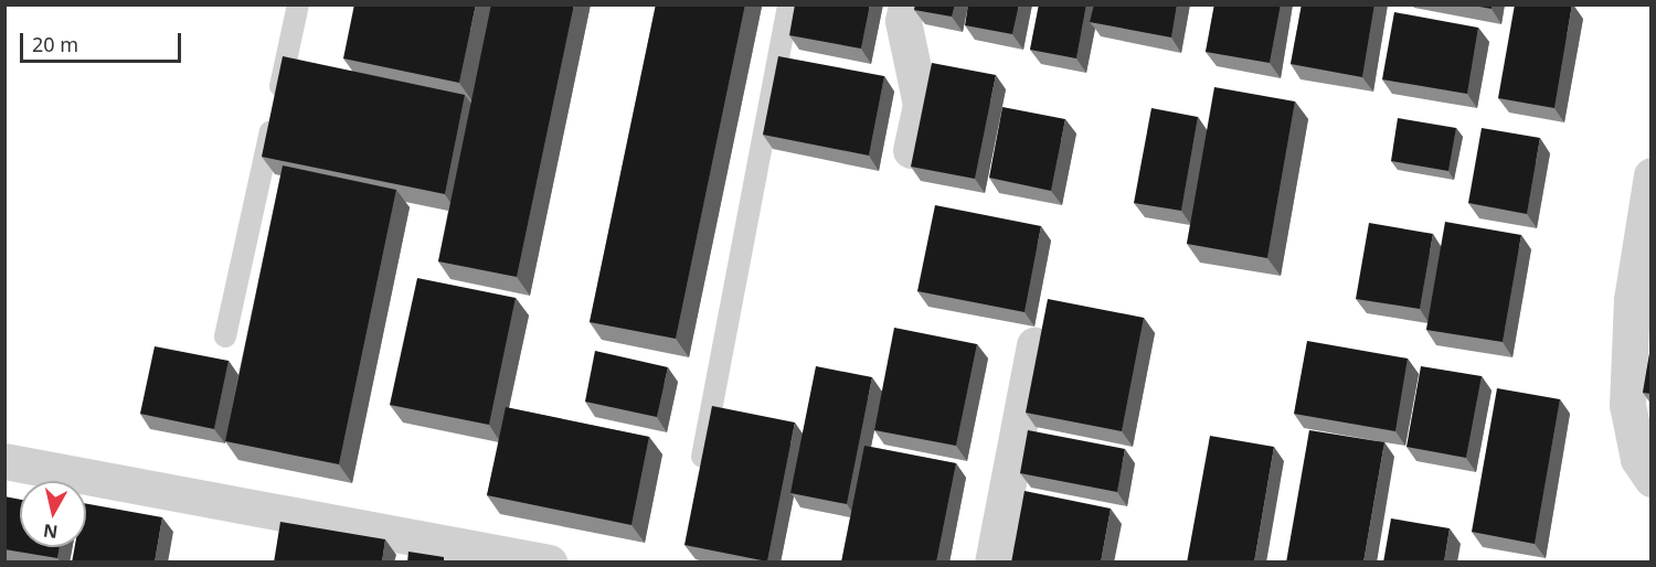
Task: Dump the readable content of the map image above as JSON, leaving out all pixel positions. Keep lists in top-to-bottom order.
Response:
{
  "scale_bar": "20 m",
  "north": "bottom"
}
